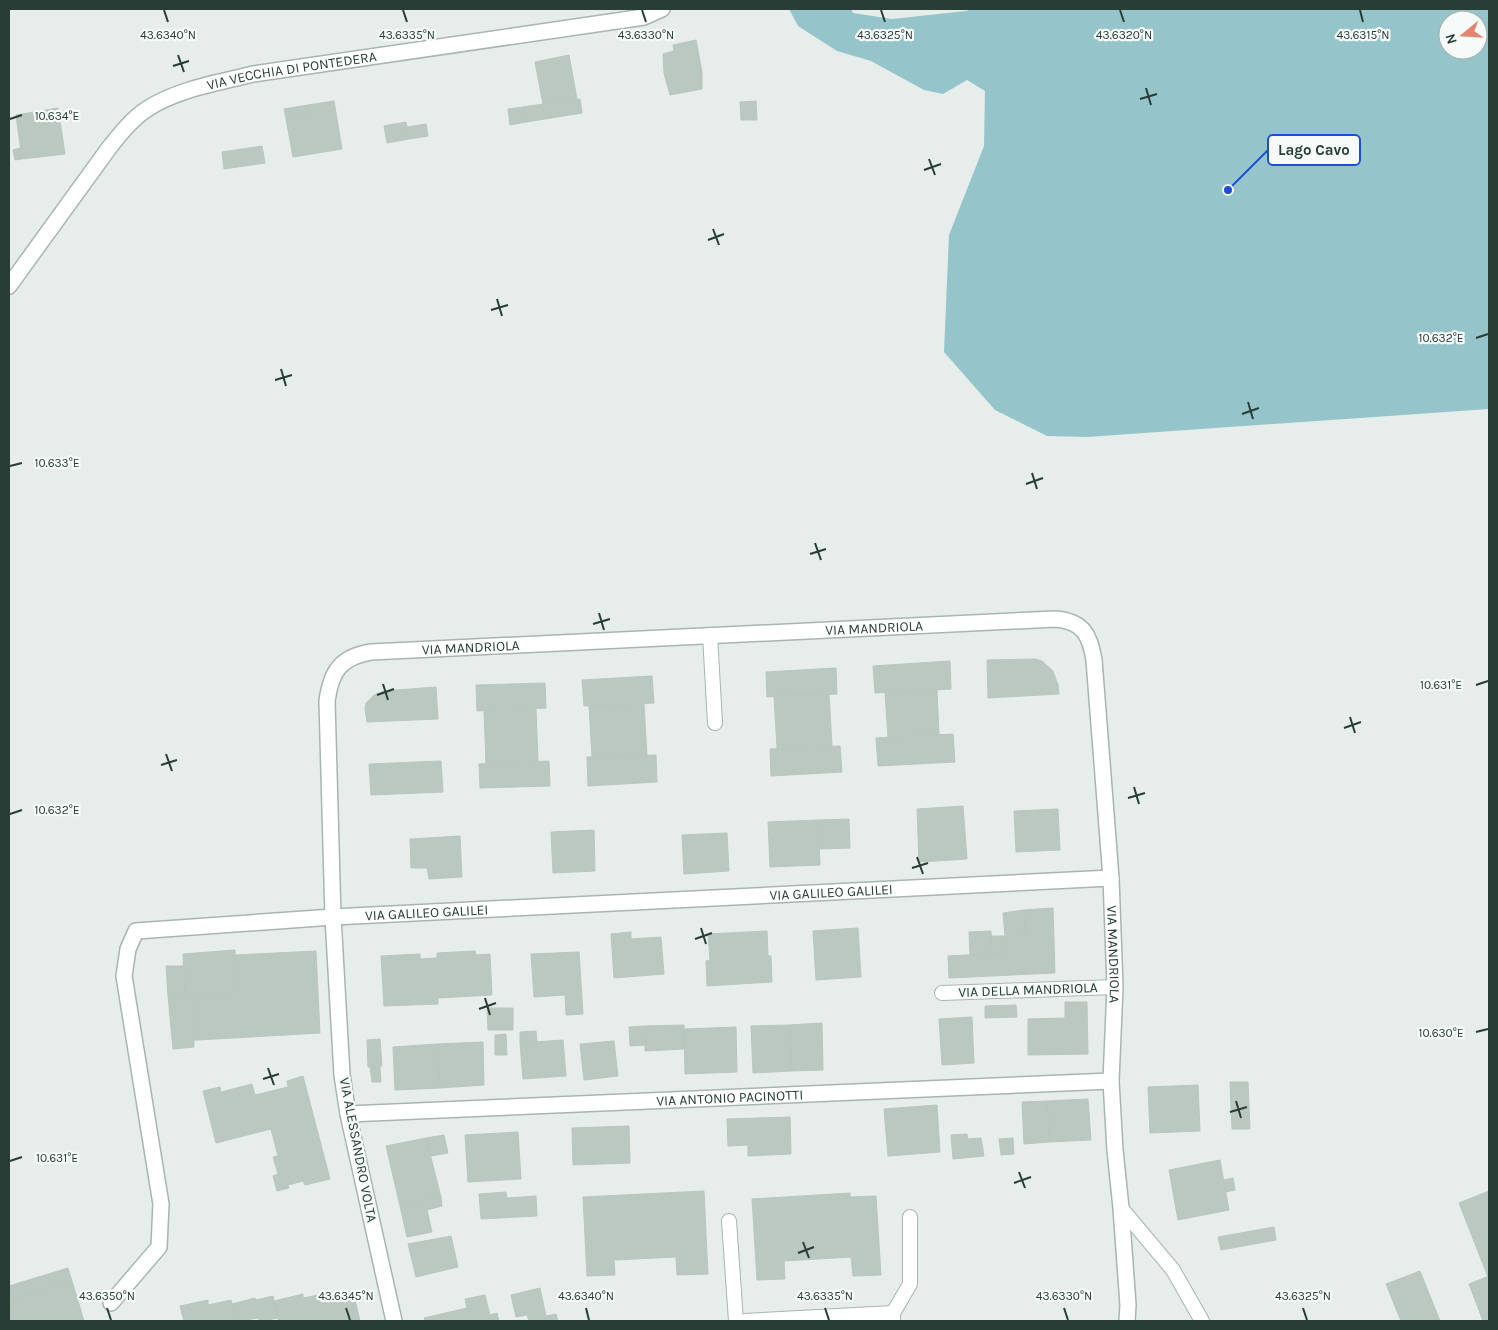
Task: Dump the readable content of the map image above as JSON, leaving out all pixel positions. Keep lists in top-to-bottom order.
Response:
{
  "streets": {
    "street": [
      "VIA VECCHIA DI PONTEDERA",
      "VIA MANDRIOLA",
      "VIA GALILEO GALILEI",
      "VIA ANTONIO PACINOTTI",
      "VIA ALESSANDRO VOLTA"
    ],
    "lane": ["VIA DELLA MANDRIOLA"]
  },
  "crossings": [
    ["VIA MANDRIOLA", "VIA GALILEO GALILEI"],
    ["VIA MANDRIOLA", "VIA DELLA MANDRIOLA"],
    ["VIA MANDRIOLA", "VIA ANTONIO PACINOTTI"],
    ["VIA MANDRIOLA", "VIA ALESSANDRO VOLTA"],
    ["VIA GALILEO GALILEI", "VIA ALESSANDRO VOLTA"],
    ["VIA ANTONIO PACINOTTI", "VIA ALESSANDRO VOLTA"]
  ],
  "places": ["Lago Cavo"],
  "north": "left",
  "coordinates": [
    "43.6340°N",
    "43.6335°N",
    "43.6330°N",
    "43.6325°N",
    "43.6320°N",
    "43.6315°N",
    "10.634°E",
    "10.632°E",
    "10.633°E",
    "10.631°E",
    "10.630°E",
    "43.6350°N",
    "43.6345°N"
  ]
}
